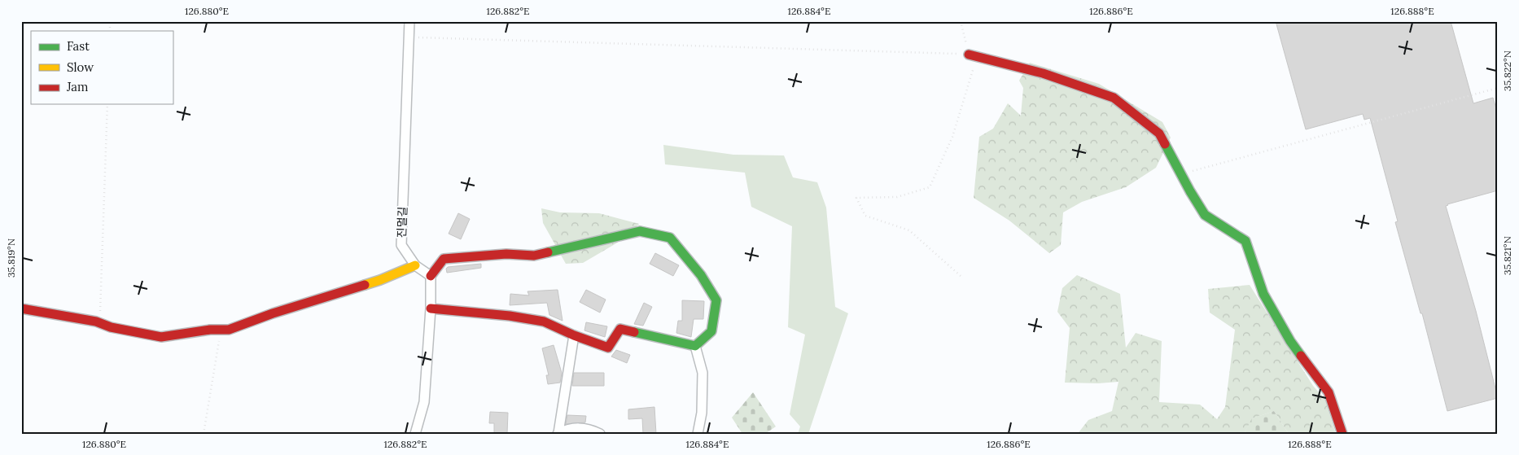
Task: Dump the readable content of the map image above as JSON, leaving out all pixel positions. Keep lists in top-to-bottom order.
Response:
{
  "streets": {
    "street": ["진멀길"]
  },
  "legend": ["Fast", "Slow", "Jam"],
  "coordinates": [
    "126.880°E",
    "126.882°E",
    "126.884°E",
    "126.886°E",
    "126.888°E",
    "35.822°N",
    "35.821°N",
    "35.819°N"
  ]
}
